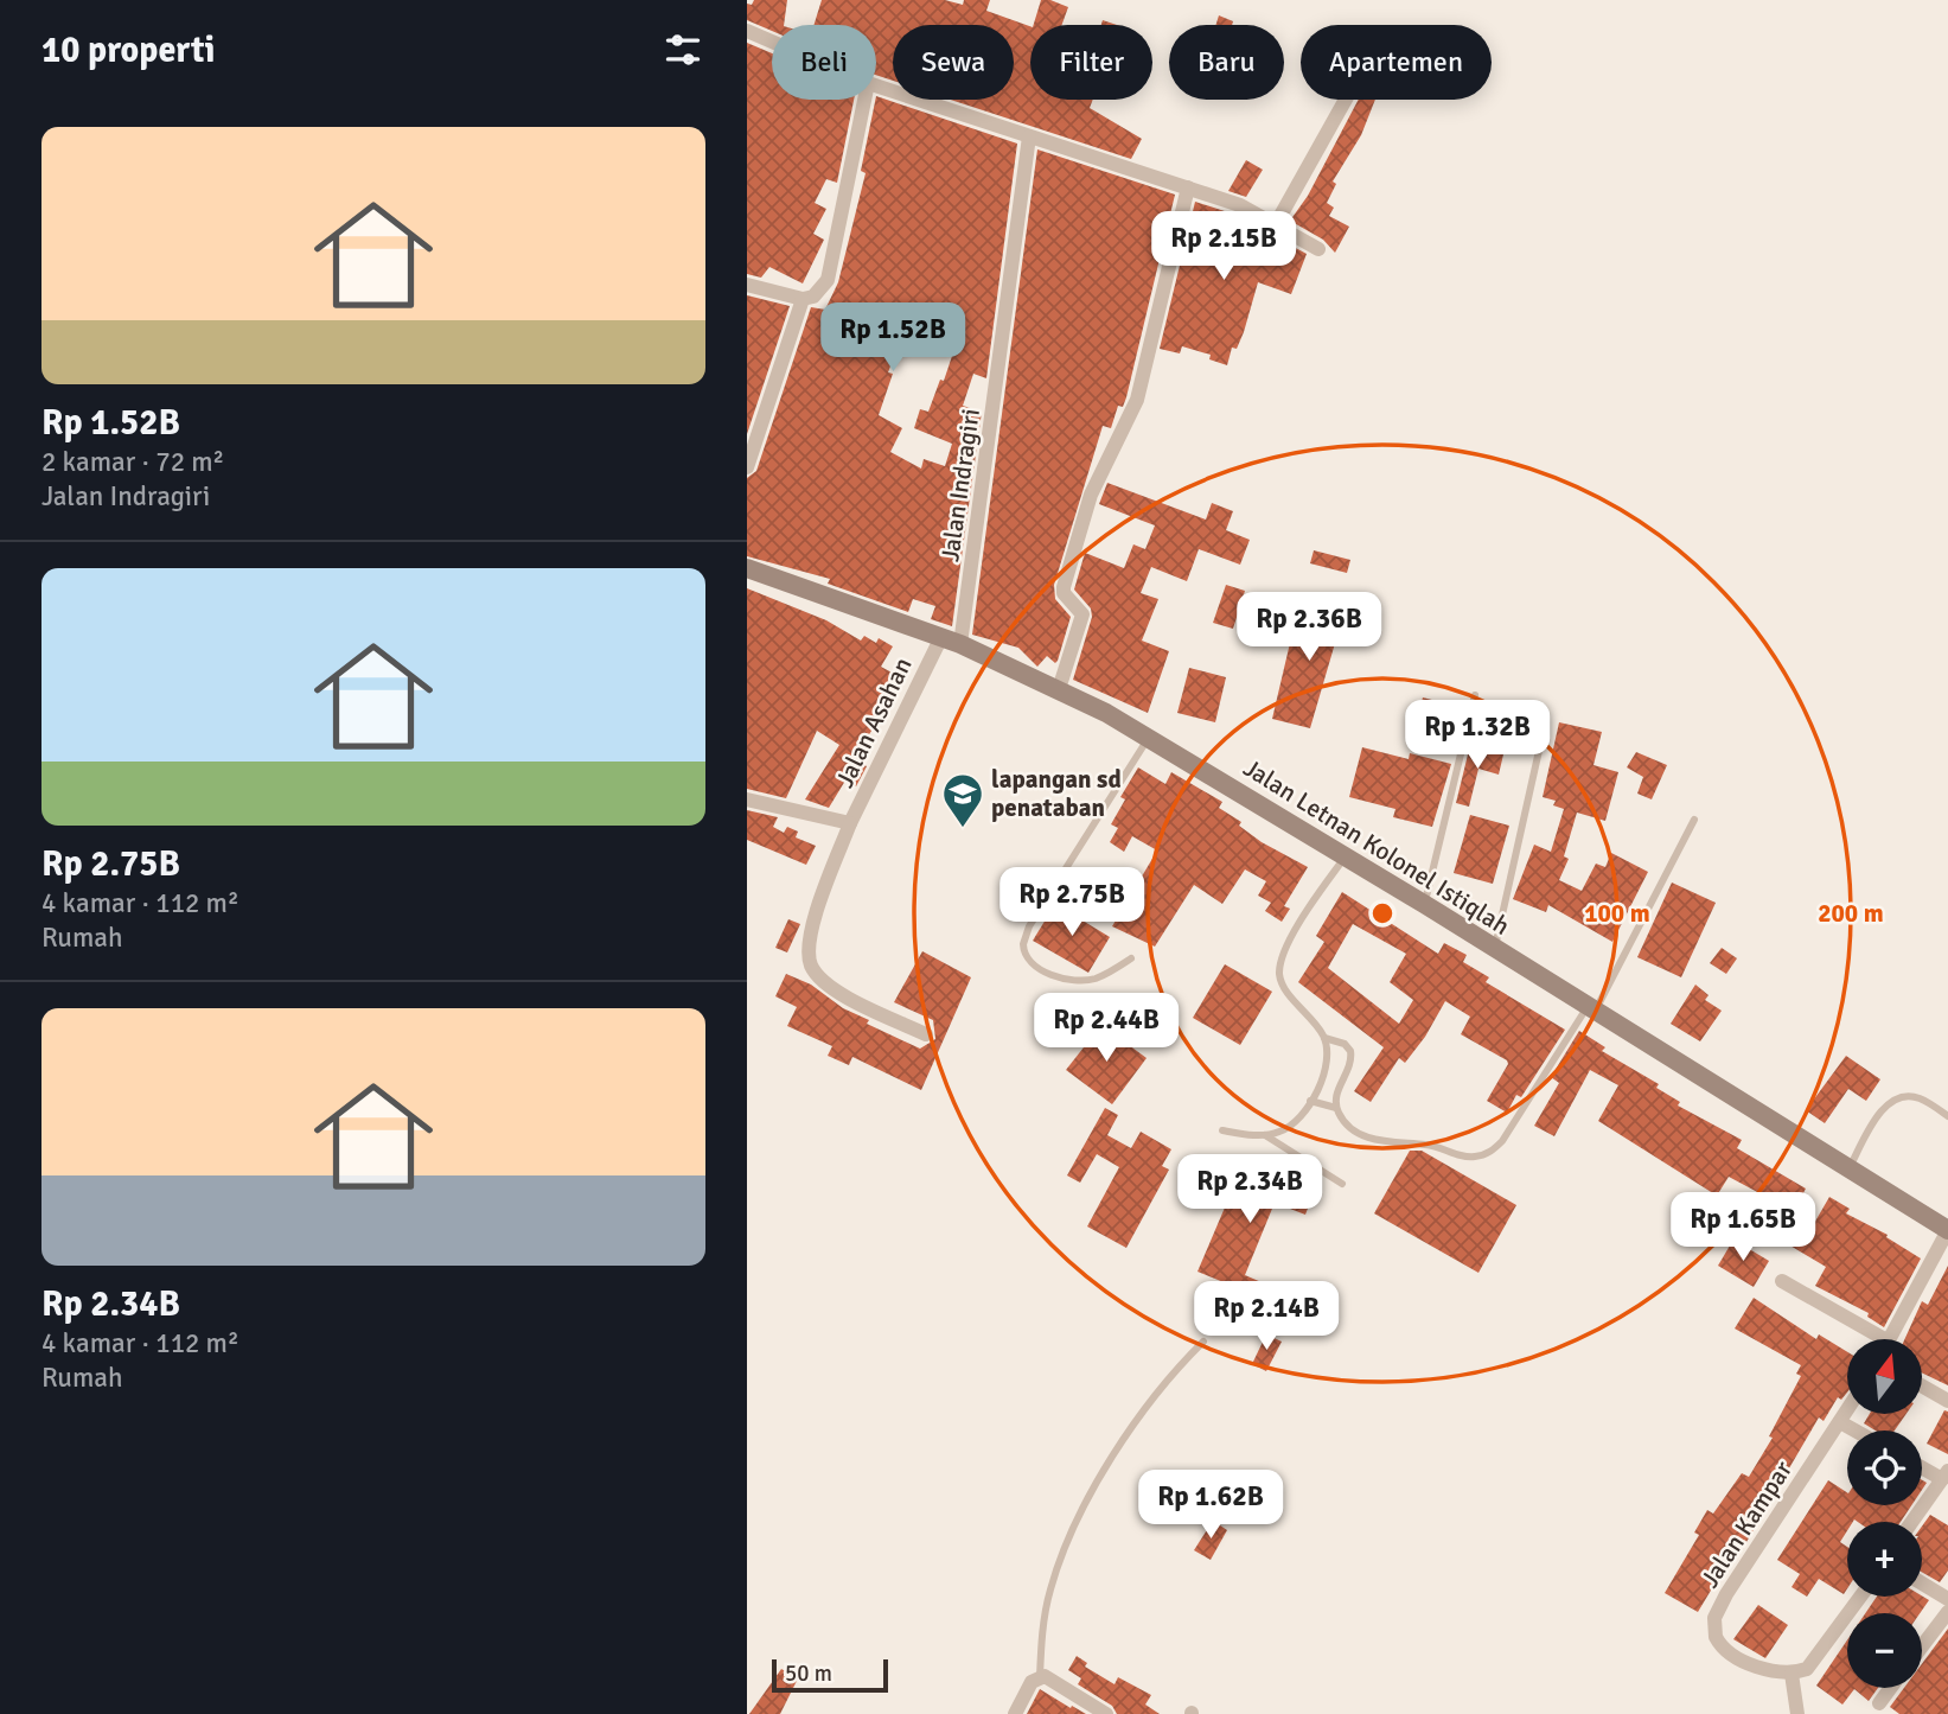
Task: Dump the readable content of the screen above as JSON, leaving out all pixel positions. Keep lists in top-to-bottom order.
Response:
{
  "streets": {
    "street": [
      "Jalan Indragiri",
      "Jalan Asahan",
      "Jalan Letnan Kolonel Istiqlah",
      "Jalan Kampar"
    ]
  },
  "crossings": [
    ["Jalan Indragiri", "Jalan Asahan"],
    ["Jalan Indragiri", "Jalan Letnan Kolonel Istiqlah"],
    ["Jalan Asahan", "Jalan Letnan Kolonel Istiqlah"]
  ],
  "places": {
    "school or university": ["lapangan sd penataban"]
  },
  "scale_bar": "50 m",
  "north": "top",
  "page": {
    "heading": "10 properti",
    "chip": [
      "Beli",
      "Sewa",
      "Filter",
      "Baru",
      "Apartemen"
    ],
    "list": [
      {
        "name": "Rp 1.52B",
        "note": "2 kamar · 72 m² · Jalan Indragiri"
      },
      {
        "name": "Rp 2.75B",
        "note": "4 kamar · 112 m² · Rumah"
      },
      {
        "name": "Rp 2.34B",
        "note": "4 kamar · 112 m² · Rumah"
      }
    ],
    "price": [
      "Rp 2.15B",
      "Rp 1.52B",
      "Rp 2.36B",
      "Rp 1.32B",
      "Rp 2.75B",
      "Rp 2.44B",
      "Rp 2.34B",
      "Rp 1.65B",
      "Rp 2.14B",
      "Rp 1.62B"
    ],
    "map_buttons": ["+", "−"],
    "scale": "50 m"
  },
  "rings": ["100 m", "200 m"]
}
